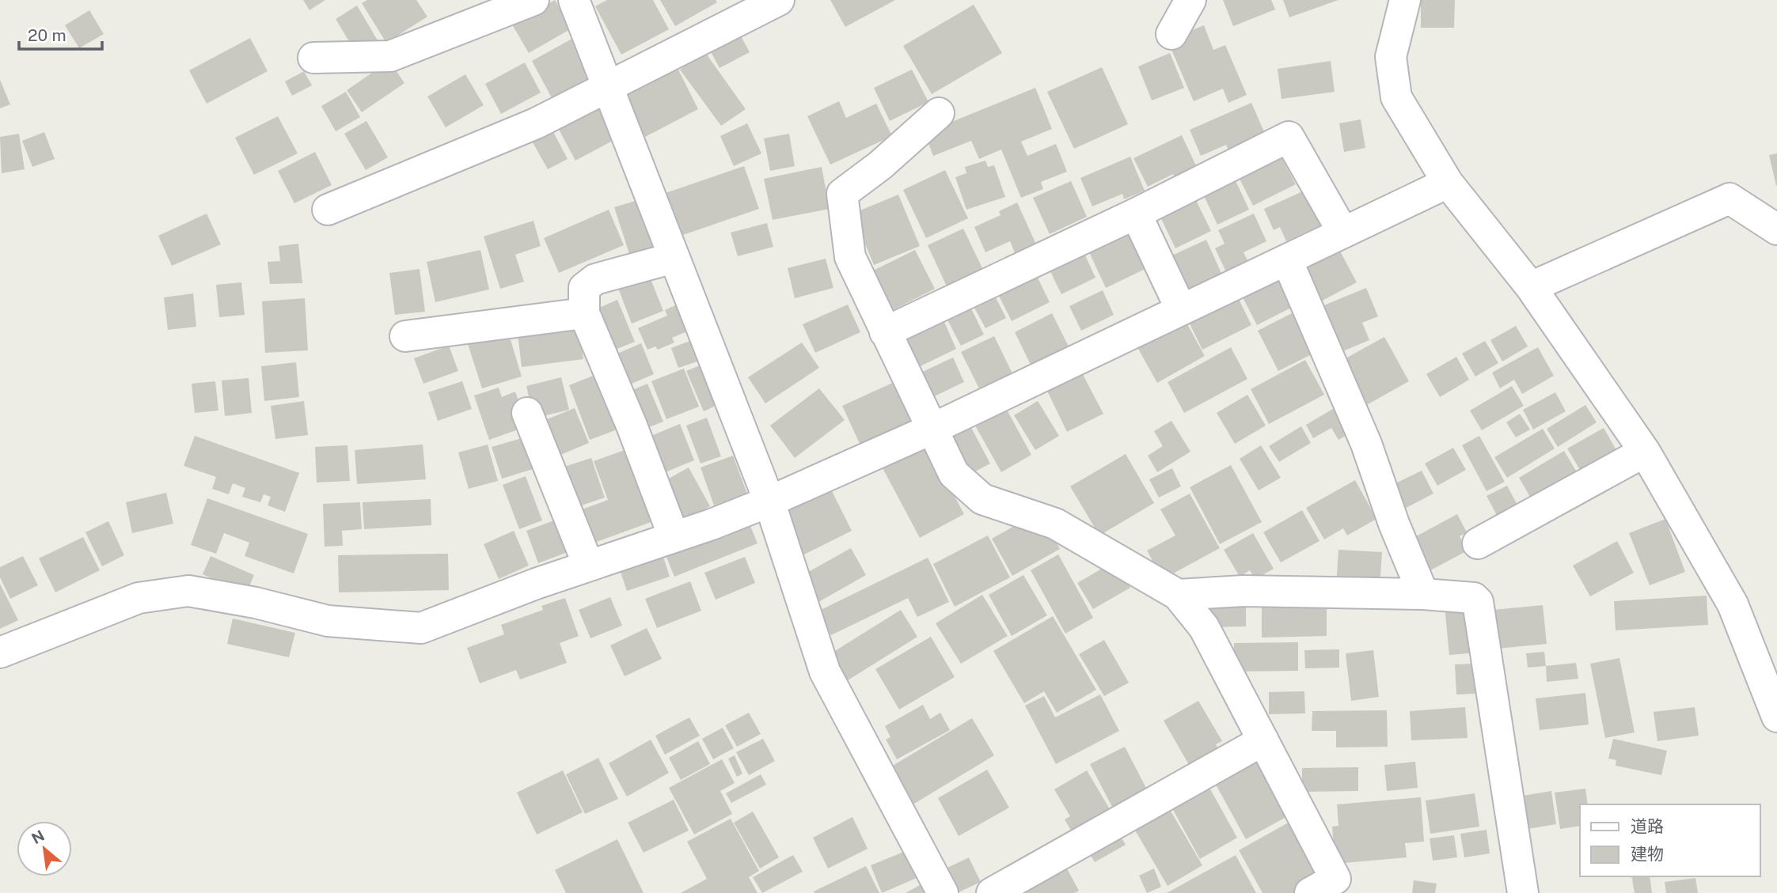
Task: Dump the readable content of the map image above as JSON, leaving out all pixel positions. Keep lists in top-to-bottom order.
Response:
{
  "legend": ["道路", "建物"],
  "scale_bar": "20 m",
  "north": "top left"
}
